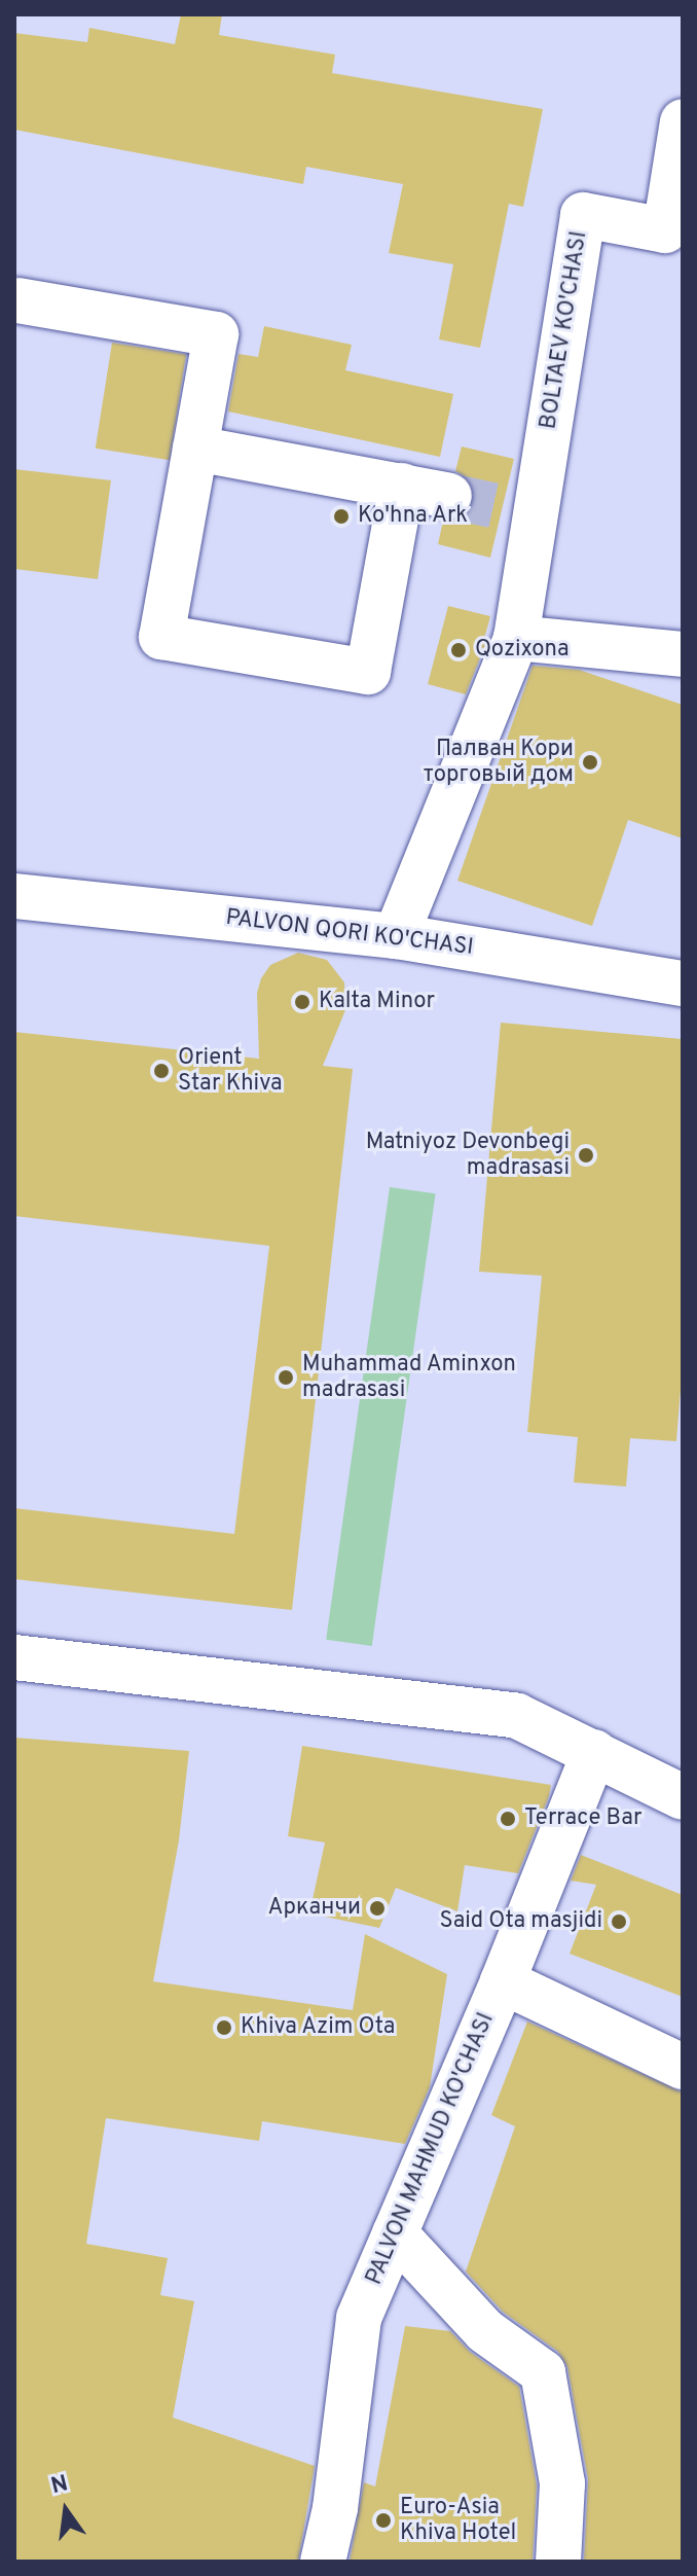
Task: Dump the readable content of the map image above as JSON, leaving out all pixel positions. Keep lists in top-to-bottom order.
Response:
{
  "streets": {
    "street": ["BOLTAEV KO'CHASI", "PALVON QORI KO'CHASI", "PALVON MAHMUD KO'CHASI"]
  },
  "crossings": [
    ["BOLTAEV KO'CHASI", "PALVON QORI KO'CHASI"]
  ],
  "places": [
    "Ko'hna Ark",
    "Qozixona",
    "Палван Кори торговый дом",
    "Kalta Minor",
    "Orient Star Khiva",
    "Matniyoz Devonbegi madrasasi",
    "Muhammad Aminxon madrasasi",
    "Terrace Bar",
    "Арканчи",
    "Said Ota masjidi",
    "Khiva Azim Ota",
    "Euro-Asia Khiva Hotel"
  ],
  "north": "top"
}
